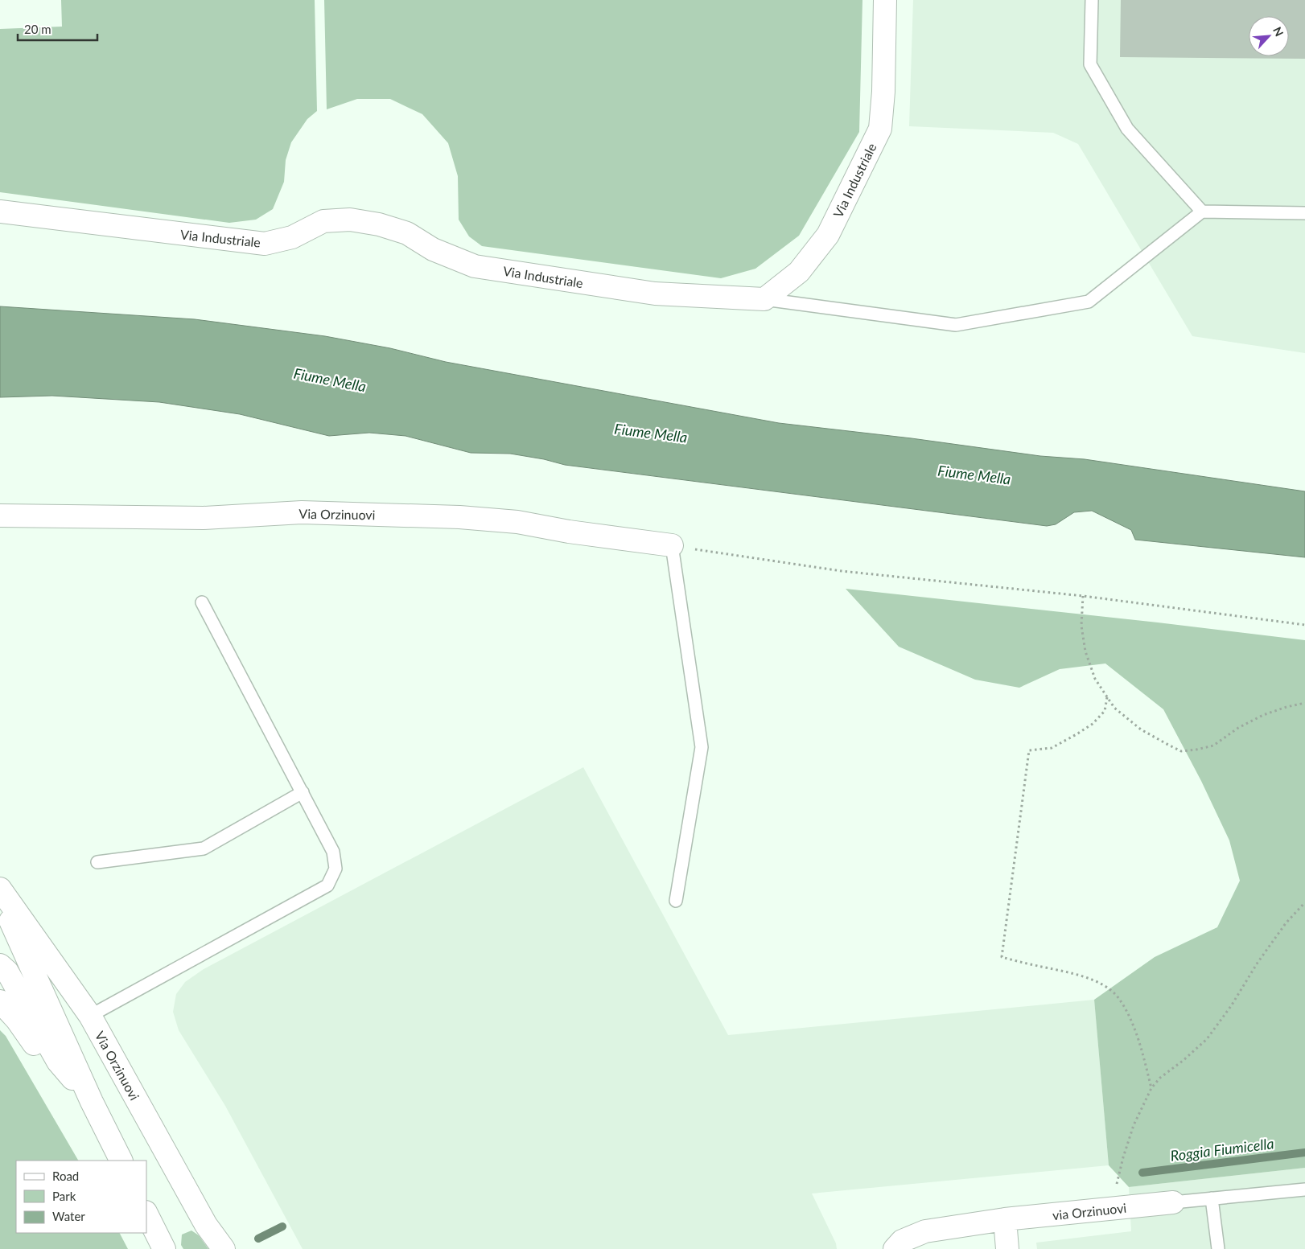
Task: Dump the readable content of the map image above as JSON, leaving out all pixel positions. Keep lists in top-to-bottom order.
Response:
{
  "streets": {
    "street": ["Via Industriale", "Via Orzinuovi", "via Orzinuovi"]
  },
  "water": ["Fiume Mella", "Roggia Fiumicella"],
  "legend": ["Road", "Park", "Water"],
  "scale_bar": "20 m",
  "north": "top right"
}
